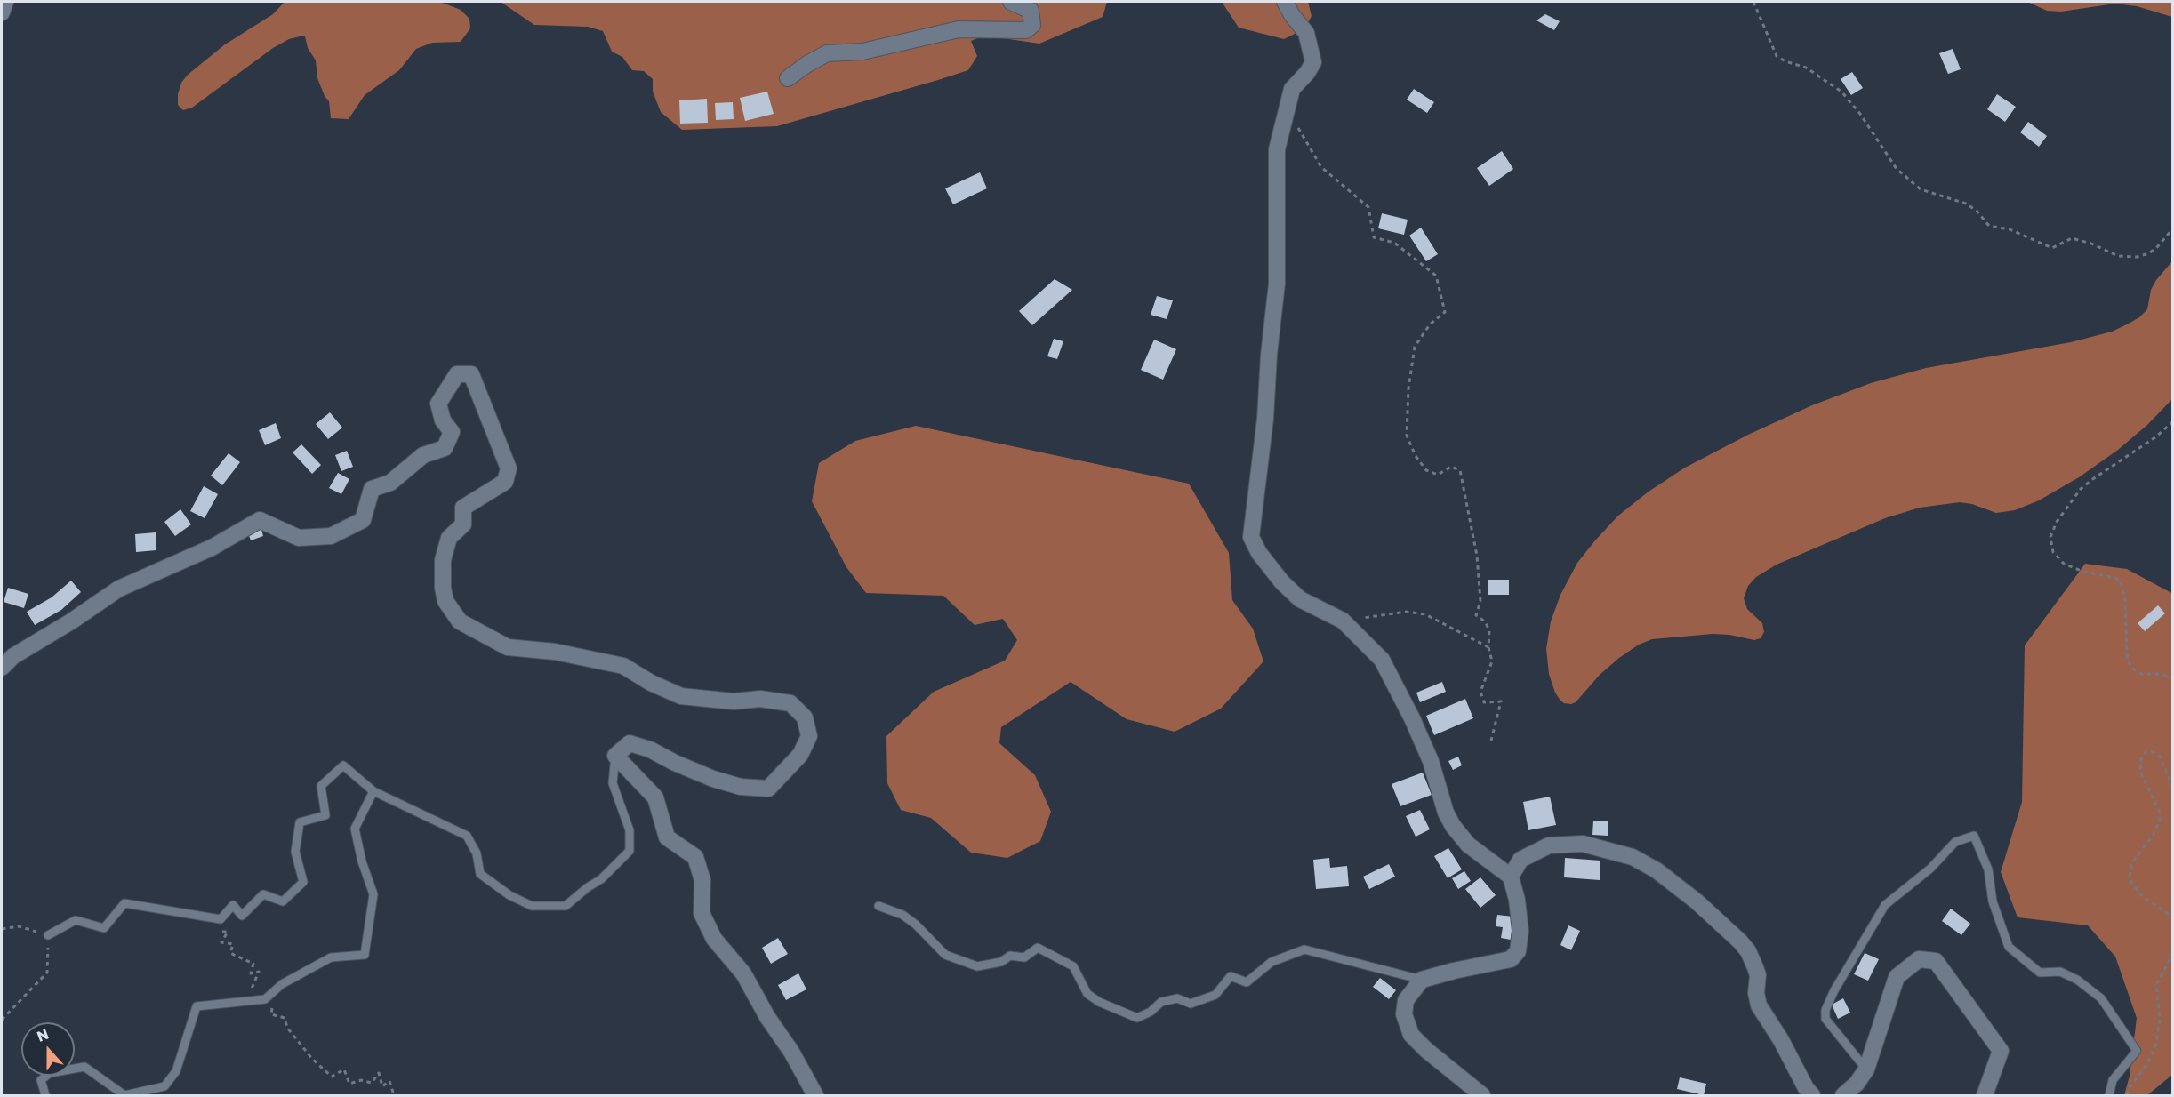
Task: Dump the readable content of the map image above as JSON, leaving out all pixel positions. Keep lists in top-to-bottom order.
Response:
{
  "north": "top"
}
